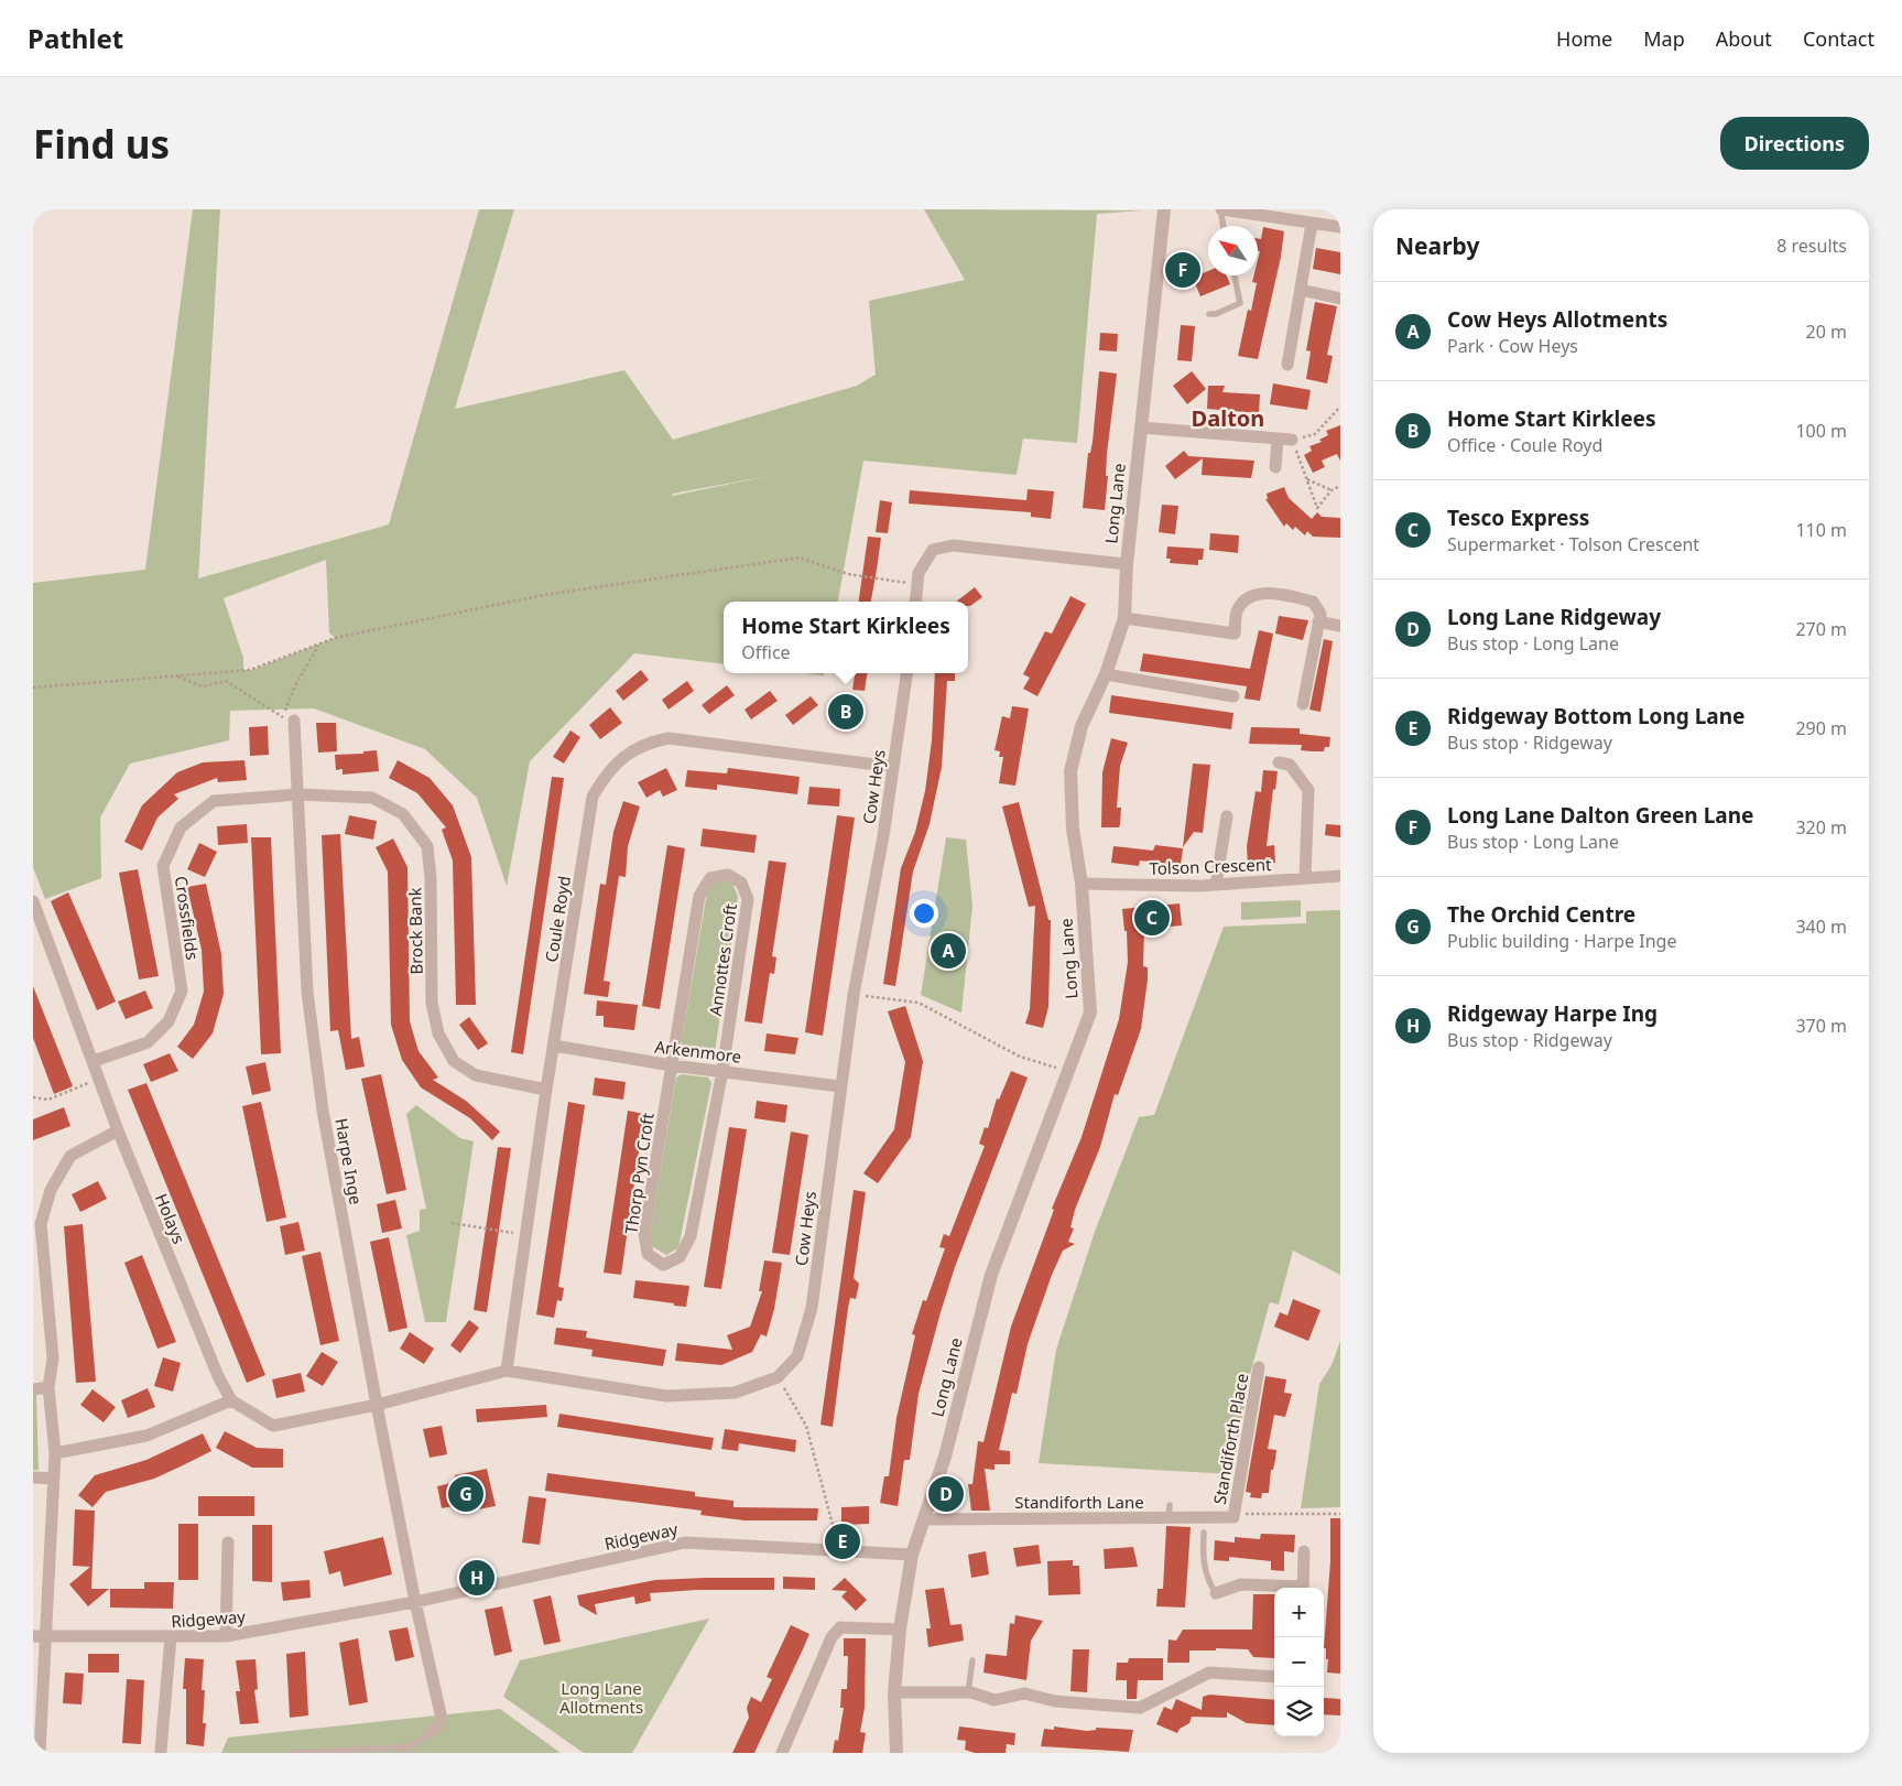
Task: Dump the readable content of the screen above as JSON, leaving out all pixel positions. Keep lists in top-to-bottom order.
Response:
{
  "streets": {
    "street": [
      "Long Lane",
      "Cow Heys",
      "Tolson Crescent",
      "Crossfields",
      "Coule Royd",
      "Brock Bank",
      "Annottes Croft",
      "Arkenmore",
      "Harpe Inge",
      "Thorp Pyn Croft",
      "Holays",
      "Standiforth Place",
      "Standiforth Lane",
      "Ridgeway"
    ]
  },
  "crossings": [
    ["Long Lane", "Tolson Crescent"],
    ["Long Lane", "Standiforth Lane"],
    ["Long Lane", "Ridgeway"],
    ["Cow Heys", "Coule Royd"],
    ["Cow Heys", "Arkenmore"],
    ["Cow Heys", "Harpe Inge"],
    ["Crossfields", "Brock Bank"],
    ["Crossfields", "Harpe Inge"],
    ["Crossfields", "Holays"],
    ["Coule Royd", "Brock Bank"],
    ["Coule Royd", "Arkenmore"],
    ["Brock Bank", "Harpe Inge"],
    ["Annottes Croft", "Arkenmore"],
    ["Annottes Croft", "Thorp Pyn Croft"],
    ["Arkenmore", "Thorp Pyn Croft"],
    ["Harpe Inge", "Ridgeway"],
    ["Standiforth Place", "Standiforth Lane"]
  ],
  "districts": ["Dalton"],
  "parks": ["Long Lane Allotments"],
  "north": "top left",
  "page": {
    "header": "Pathlet",
    "nav": [
      "Home",
      "Map",
      "About",
      "Contact"
    ],
    "buttons": "Directions",
    "title": "Find us",
    "heading": ["Nearby", "8 results"],
    "pins": [
      "F",
      "B",
      "C",
      "A",
      "D",
      "G",
      "E",
      "H"
    ],
    "list": [
      {
        "mark": "A",
        "name": "Cow Heys Allotments",
        "note": "Park · Cow Heys",
        "value": "20 m"
      },
      {
        "mark": "B",
        "name": "Home Start Kirklees",
        "note": "Office · Coule Royd",
        "value": "100 m"
      },
      {
        "mark": "C",
        "name": "Tesco Express",
        "note": "Supermarket · Tolson Crescent",
        "value": "110 m"
      },
      {
        "mark": "D",
        "name": "Long Lane Ridgeway",
        "note": "Bus stop · Long Lane",
        "value": "270 m"
      },
      {
        "mark": "E",
        "name": "Ridgeway Bottom Long Lane",
        "note": "Bus stop · Ridgeway",
        "value": "290 m"
      },
      {
        "mark": "F",
        "name": "Long Lane Dalton Green Lane",
        "note": "Bus stop · Long Lane",
        "value": "320 m"
      },
      {
        "mark": "G",
        "name": "The Orchid Centre",
        "note": "Public building · Harpe Inge",
        "value": "340 m"
      },
      {
        "mark": "H",
        "name": "Ridgeway Harpe Ing",
        "note": "Bus stop · Ridgeway",
        "value": "370 m"
      }
    ],
    "popup": ["Home Start Kirklees", "Office"],
    "map_buttons": ["+", "−"]
  }
}
